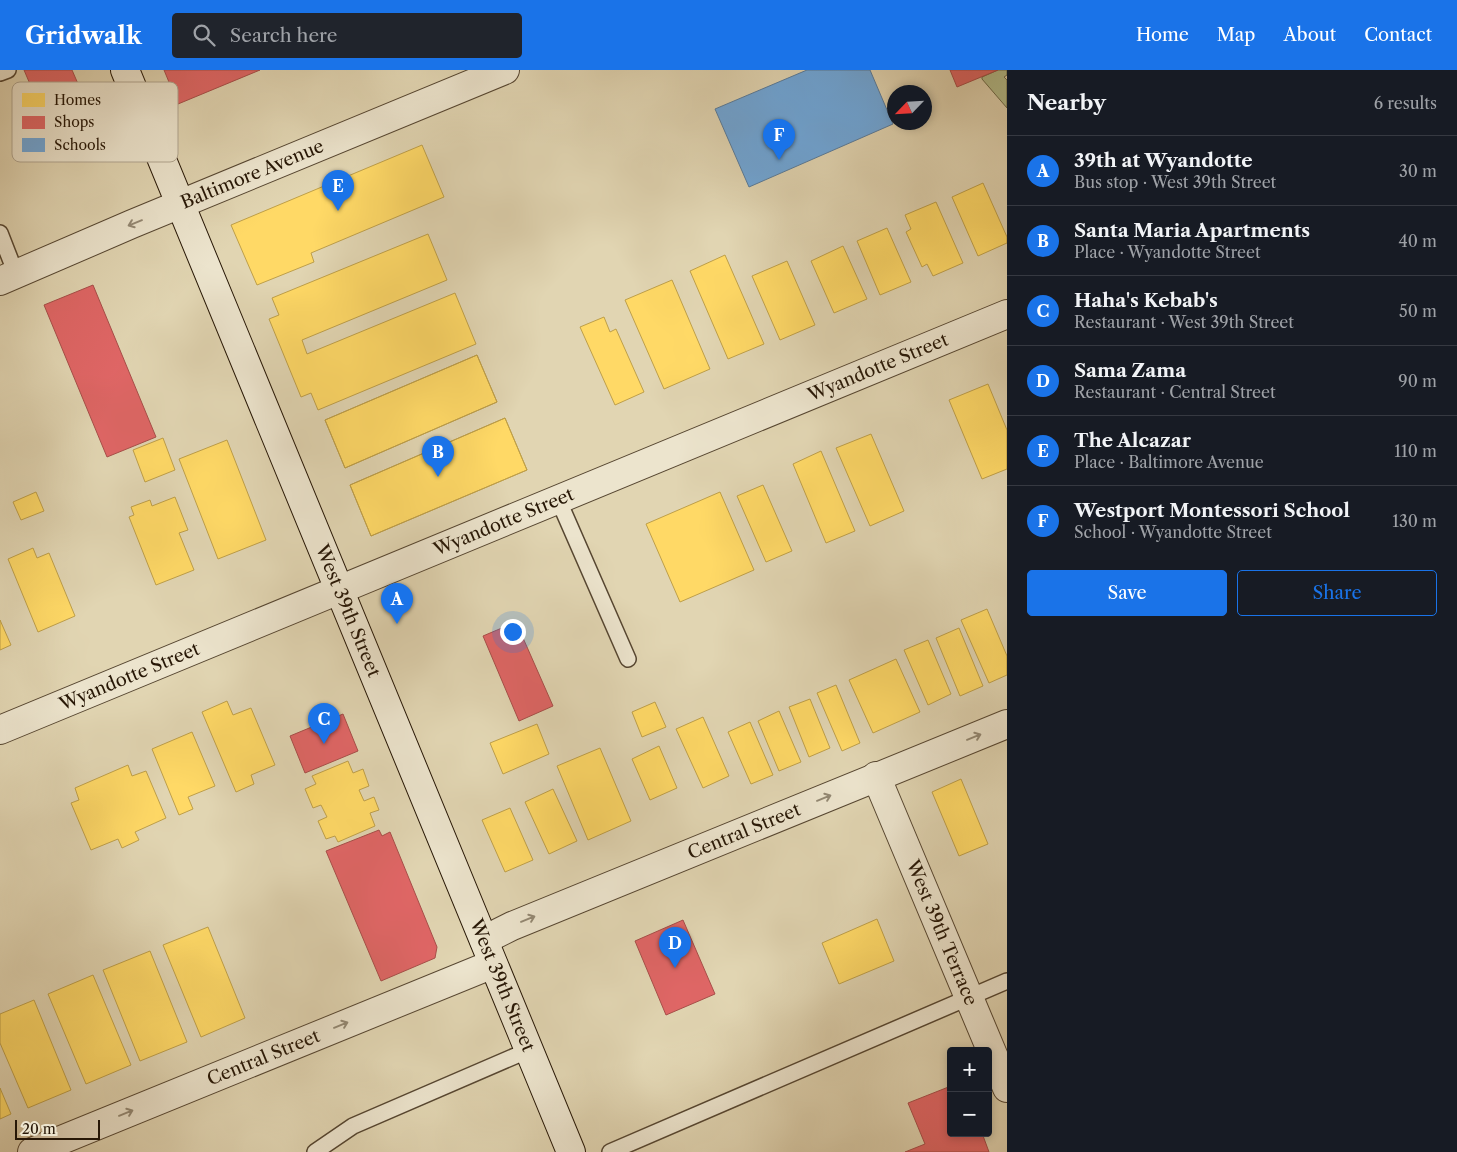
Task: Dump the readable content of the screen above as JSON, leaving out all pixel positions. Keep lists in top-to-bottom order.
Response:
{
  "streets": {
    "street": [
      "Baltimore Avenue",
      "Wyandotte Street",
      "West 39th Street",
      "Central Street",
      "West 39th Terrace"
    ]
  },
  "crossings": [
    ["Baltimore Avenue", "West 39th Street"],
    ["Wyandotte Street", "West 39th Street"],
    ["West 39th Street", "Central Street"],
    ["Central Street", "West 39th Terrace"]
  ],
  "one_way": ["Central Street"],
  "legend": ["Homes", "Shops", "Schools"],
  "scale_bar": "20 m",
  "north": "bottom left",
  "page": {
    "header": "Gridwalk",
    "search": "Search here",
    "nav": [
      "Home",
      "Map",
      "About",
      "Contact"
    ],
    "heading": ["Nearby", "6 results"],
    "pins": [
      "F",
      "E",
      "B",
      "A",
      "C",
      "D"
    ],
    "list": [
      {
        "mark": "A",
        "name": "39th at Wyandotte",
        "note": "Bus stop · West 39th Street",
        "value": "30 m"
      },
      {
        "mark": "B",
        "name": "Santa Maria Apartments",
        "note": "Place · Wyandotte Street",
        "value": "40 m"
      },
      {
        "mark": "C",
        "name": "Haha's Kebab's",
        "note": "Restaurant · West 39th Street",
        "value": "50 m"
      },
      {
        "mark": "D",
        "name": "Sama Zama",
        "note": "Restaurant · Central Street",
        "value": "90 m"
      },
      {
        "mark": "E",
        "name": "The Alcazar",
        "note": "Place · Baltimore Avenue",
        "value": "110 m"
      },
      {
        "mark": "F",
        "name": "Westport Montessori School",
        "note": "School · Wyandotte Street",
        "value": "130 m"
      }
    ],
    "buttons": ["Save", "Share"],
    "map_buttons": ["+", "−"],
    "scale": "20 m"
  }
}
